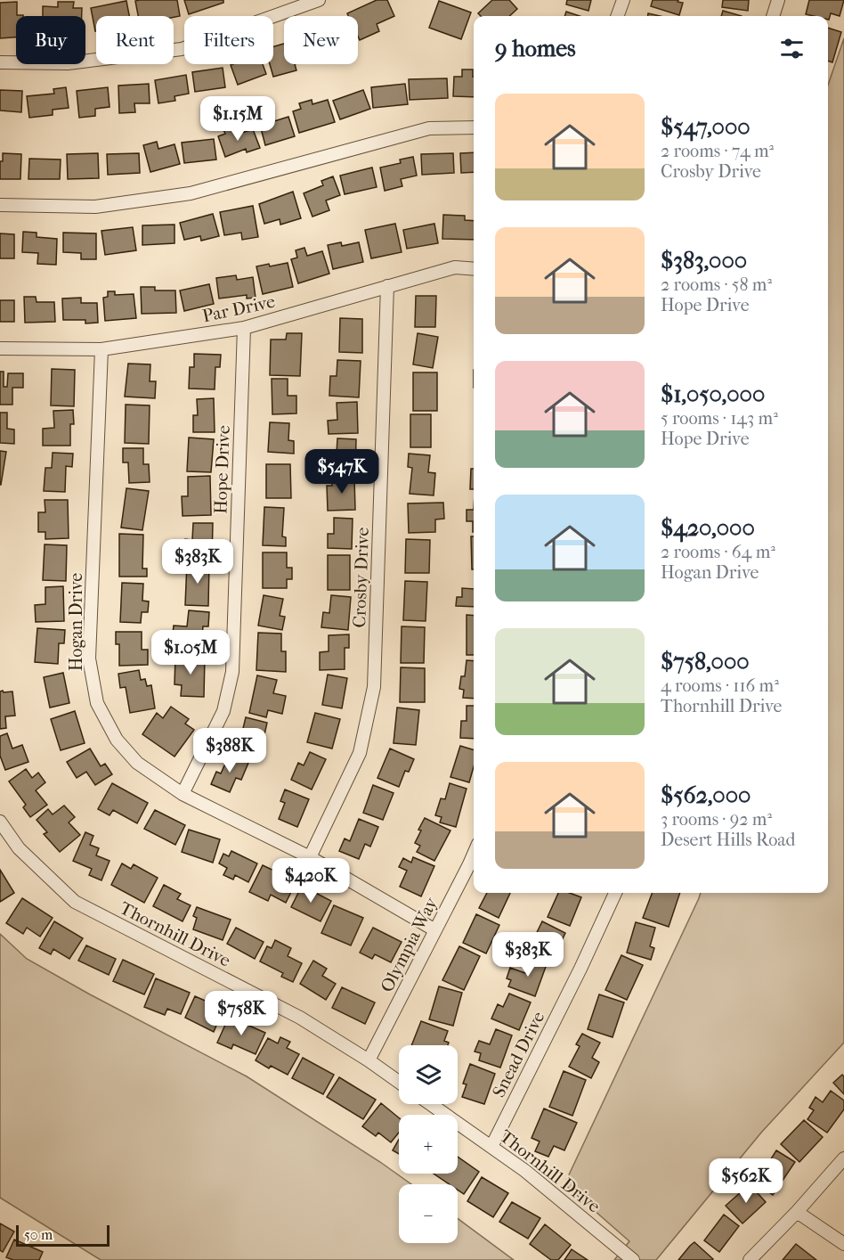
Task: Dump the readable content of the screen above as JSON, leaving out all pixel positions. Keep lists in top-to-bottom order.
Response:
{
  "streets": {
    "street": [
      "Par Drive",
      "Hope Drive",
      "Crosby Drive",
      "Hogan Drive",
      "Thornhill Drive",
      "Olympia Way",
      "Snead Drive"
    ]
  },
  "crossings": [
    ["Par Drive", "Hope Drive"],
    ["Par Drive", "Crosby Drive"],
    ["Par Drive", "Hogan Drive"],
    ["Hope Drive", "Hogan Drive"],
    ["Crosby Drive", "Hogan Drive"],
    ["Hogan Drive", "Olympia Way"],
    ["Thornhill Drive", "Olympia Way"],
    ["Thornhill Drive", "Snead Drive"]
  ],
  "scale_bar": "50 m",
  "page": {
    "chip": [
      "Buy",
      "Rent",
      "Filters",
      "New"
    ],
    "heading": "9 homes",
    "list": [
      {
        "name": "$547,000",
        "note": "2 rooms · 74 m² · Crosby Drive"
      },
      {
        "name": "$383,000",
        "note": "2 rooms · 58 m² · Hope Drive"
      },
      {
        "name": "$1,050,000",
        "note": "5 rooms · 143 m² · Hope Drive"
      },
      {
        "name": "$420,000",
        "note": "2 rooms · 64 m² · Hogan Drive"
      },
      {
        "name": "$758,000",
        "note": "4 rooms · 116 m² · Thornhill Drive"
      },
      {
        "name": "$562,000",
        "note": "3 rooms · 92 m² · Desert Hills Road"
      }
    ],
    "price": [
      "$1.15M",
      "$547K",
      "$383K",
      "$1.05M",
      "$388K",
      "$420K",
      "$383K",
      "$758K",
      "$562K"
    ],
    "map_buttons": ["+", "−"],
    "scale": "50 m"
  }
}
